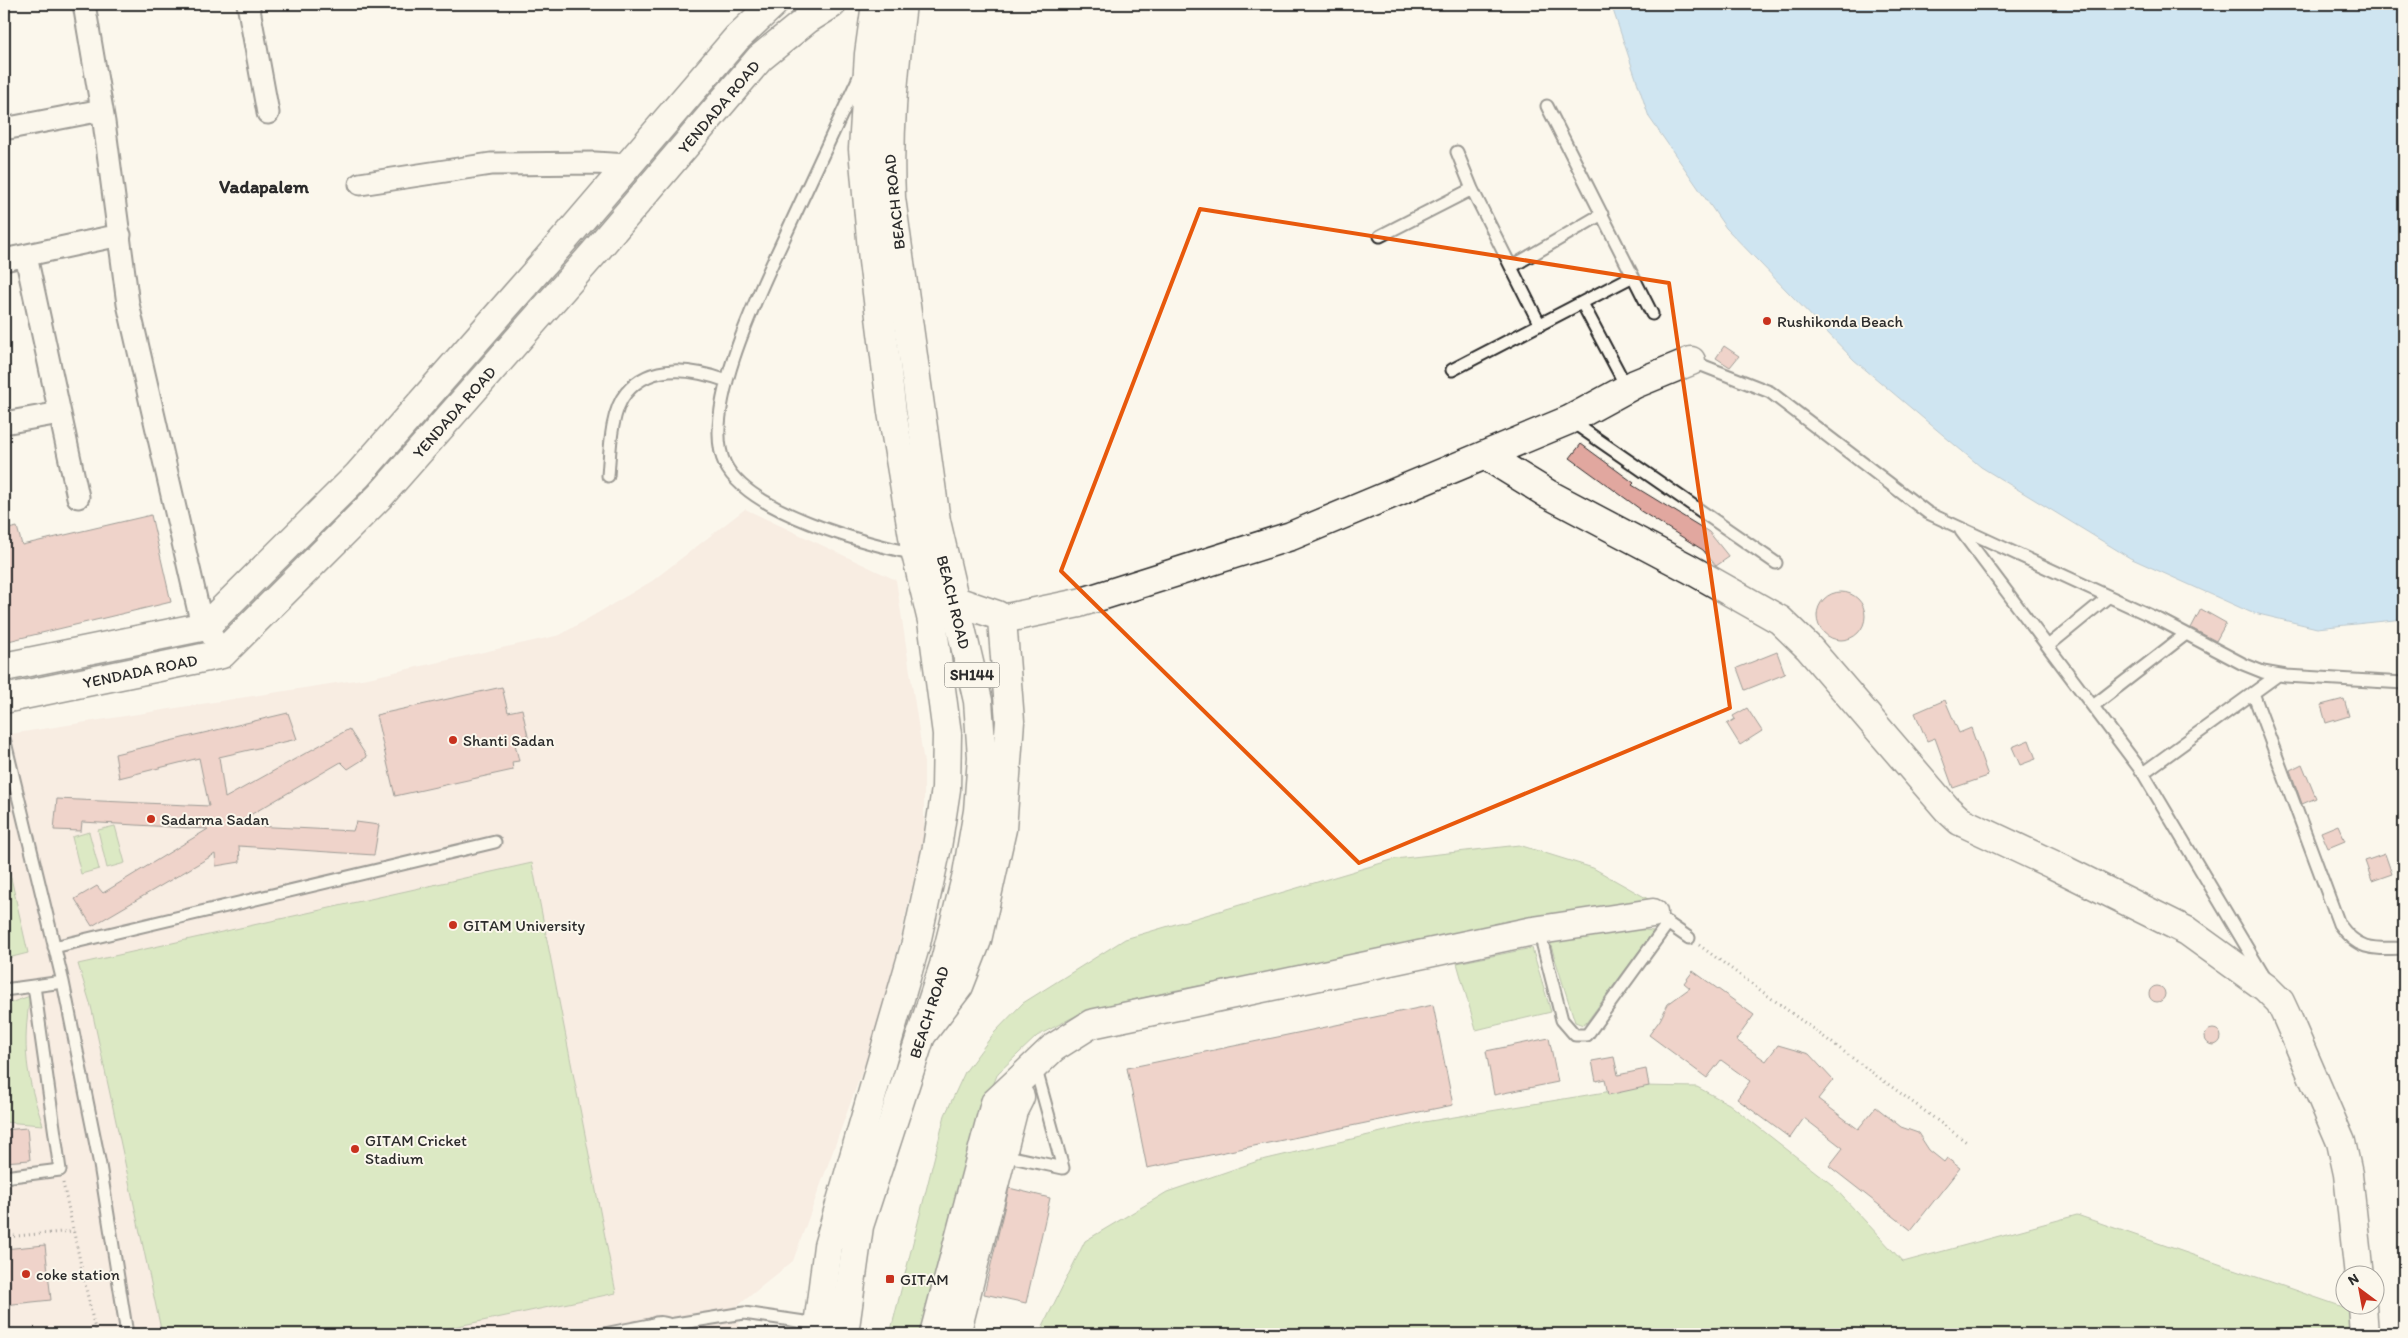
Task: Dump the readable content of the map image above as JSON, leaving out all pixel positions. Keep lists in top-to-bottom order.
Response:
{
  "streets": {
    "main road": ["YENDADA ROAD", "BEACH ROAD", "SH144"]
  },
  "crossings": [
    ["BEACH ROAD", "SH144"]
  ],
  "districts": ["Vadapalem"],
  "places": {
    "other": [
      "Rushikonda Beach",
      "Shanti Sadan",
      "Sadarma Sadan",
      "GITAM University",
      "GITAM Cricket Stadium",
      "coke station"
    ],
    "transit": ["GITAM"]
  },
  "north": "top left"
}
